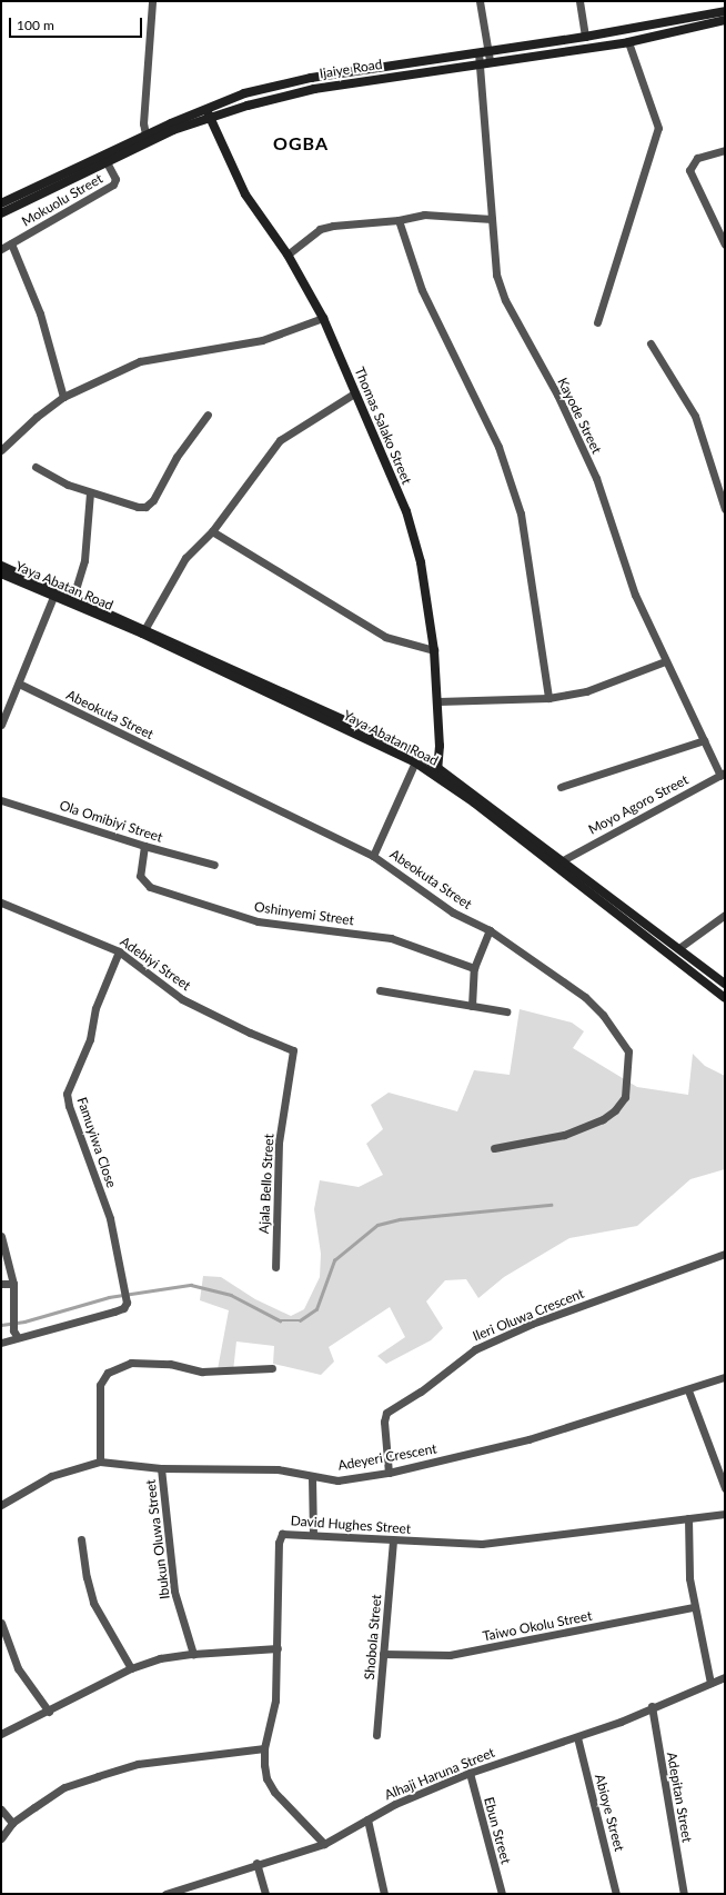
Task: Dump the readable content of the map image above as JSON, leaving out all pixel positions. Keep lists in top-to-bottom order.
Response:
{
  "streets": {
    "main road": ["Ijaiye Road", "Thomas Salako Street", "Yaya Abatan Road"],
    "street": [
      "Mokuolu Street",
      "Kayode Street",
      "Abeokuta Street",
      "Moyo Agoro Street",
      "Ola Omibiyi Street",
      "Oshinyemi Street",
      "Adebiyi Street",
      "Famuyiwa Close",
      "Ajala Bello Street",
      "Ileri Oluwa Crescent",
      "Adeyeri Crescent",
      "David Hughes Street",
      "Ibukun Oluwa Street",
      "Taiwo Okolu Street",
      "Shobola Street",
      "Alhaji Haruna Street",
      "Adepitan Street",
      "Abioye Street",
      "Ebun Street"
    ]
  },
  "crossings": [
    ["Ijaiye Road", "Mokuolu Street"],
    ["Ijaiye Road", "Kayode Street"],
    ["Ijaiye Road", "Thomas Salako Street"],
    ["Kayode Street", "Moyo Agoro Street"],
    ["Thomas Salako Street", "Yaya Abatan Road"],
    ["Yaya Abatan Road", "Moyo Agoro Street"],
    ["Ola Omibiyi Street", "Oshinyemi Street"],
    ["Adebiyi Street", "Famuyiwa Close"],
    ["Adebiyi Street", "Ajala Bello Street"],
    ["Ileri Oluwa Crescent", "Adeyeri Crescent"],
    ["Adeyeri Crescent", "Ibukun Oluwa Street"],
    ["David Hughes Street", "Shobola Street"],
    ["David Hughes Street", "Alhaji Haruna Street"],
    ["Taiwo Okolu Street", "Shobola Street"],
    ["Alhaji Haruna Street", "Adepitan Street"],
    ["Alhaji Haruna Street", "Abioye Street"],
    ["Alhaji Haruna Street", "Ebun Street"]
  ],
  "districts": ["OGBA"],
  "scale_bar": "100 m"
}
